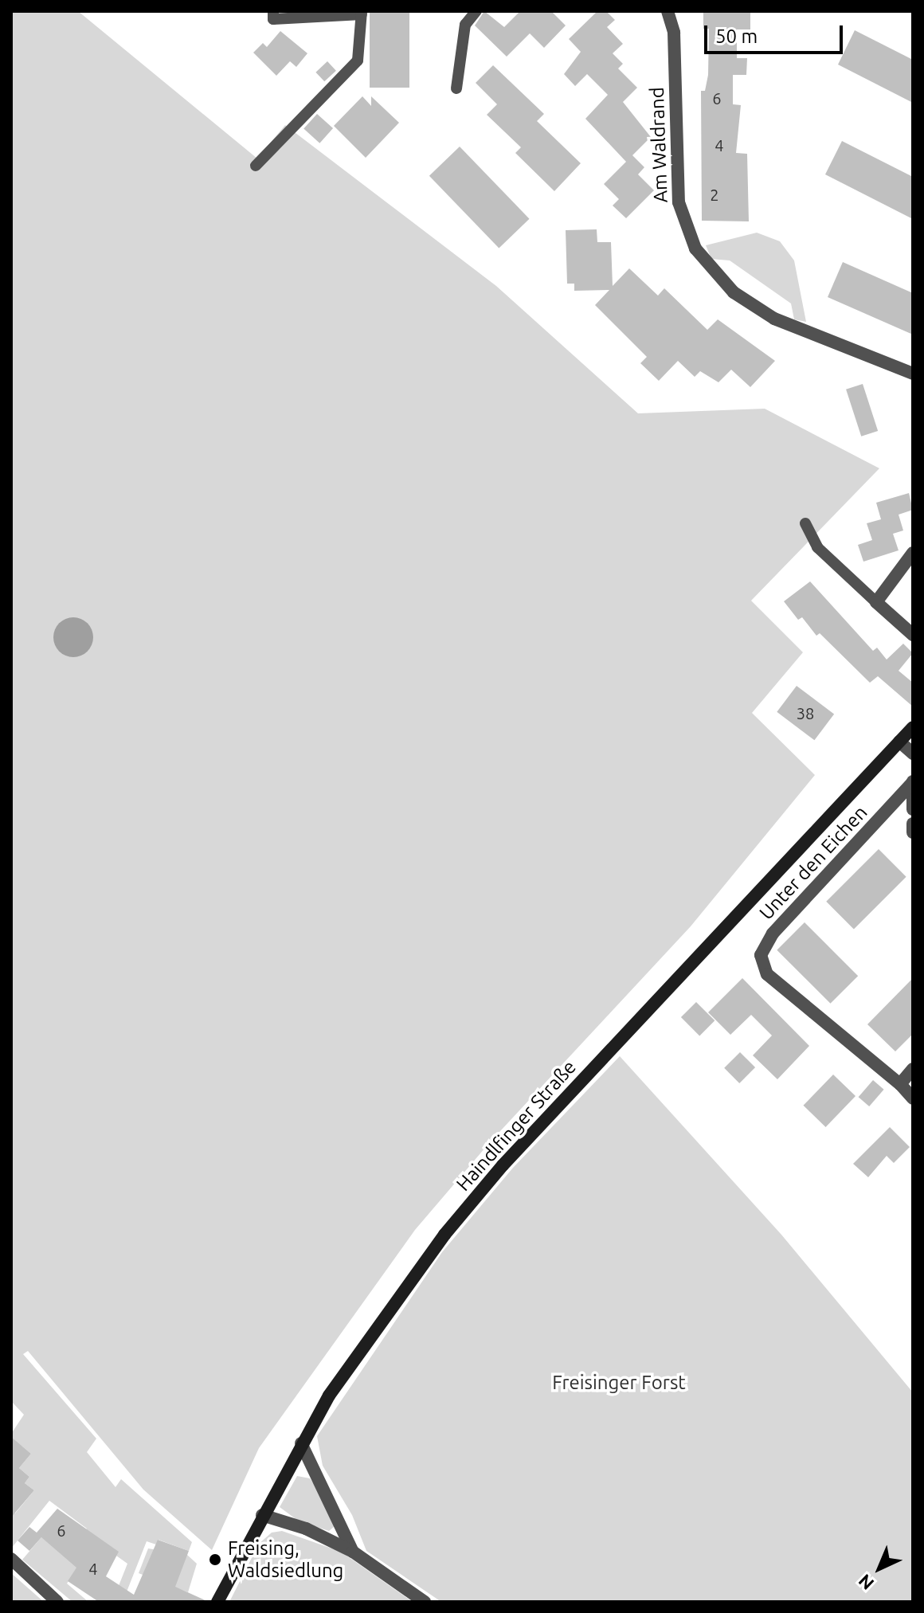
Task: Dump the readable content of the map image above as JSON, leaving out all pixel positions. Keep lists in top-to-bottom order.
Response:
{
  "streets": {
    "street": ["Am Waldrand", "Unter den Eichen", "Haindlfinger Straße"]
  },
  "parks": ["Freisinger Forst"],
  "places": ["Freising, Waldsiedlung"],
  "house_numbers": [
    "6",
    "4",
    "2",
    "38",
    "6",
    "4"
  ],
  "scale_bar": "50 m",
  "north": "bottom left"
}
